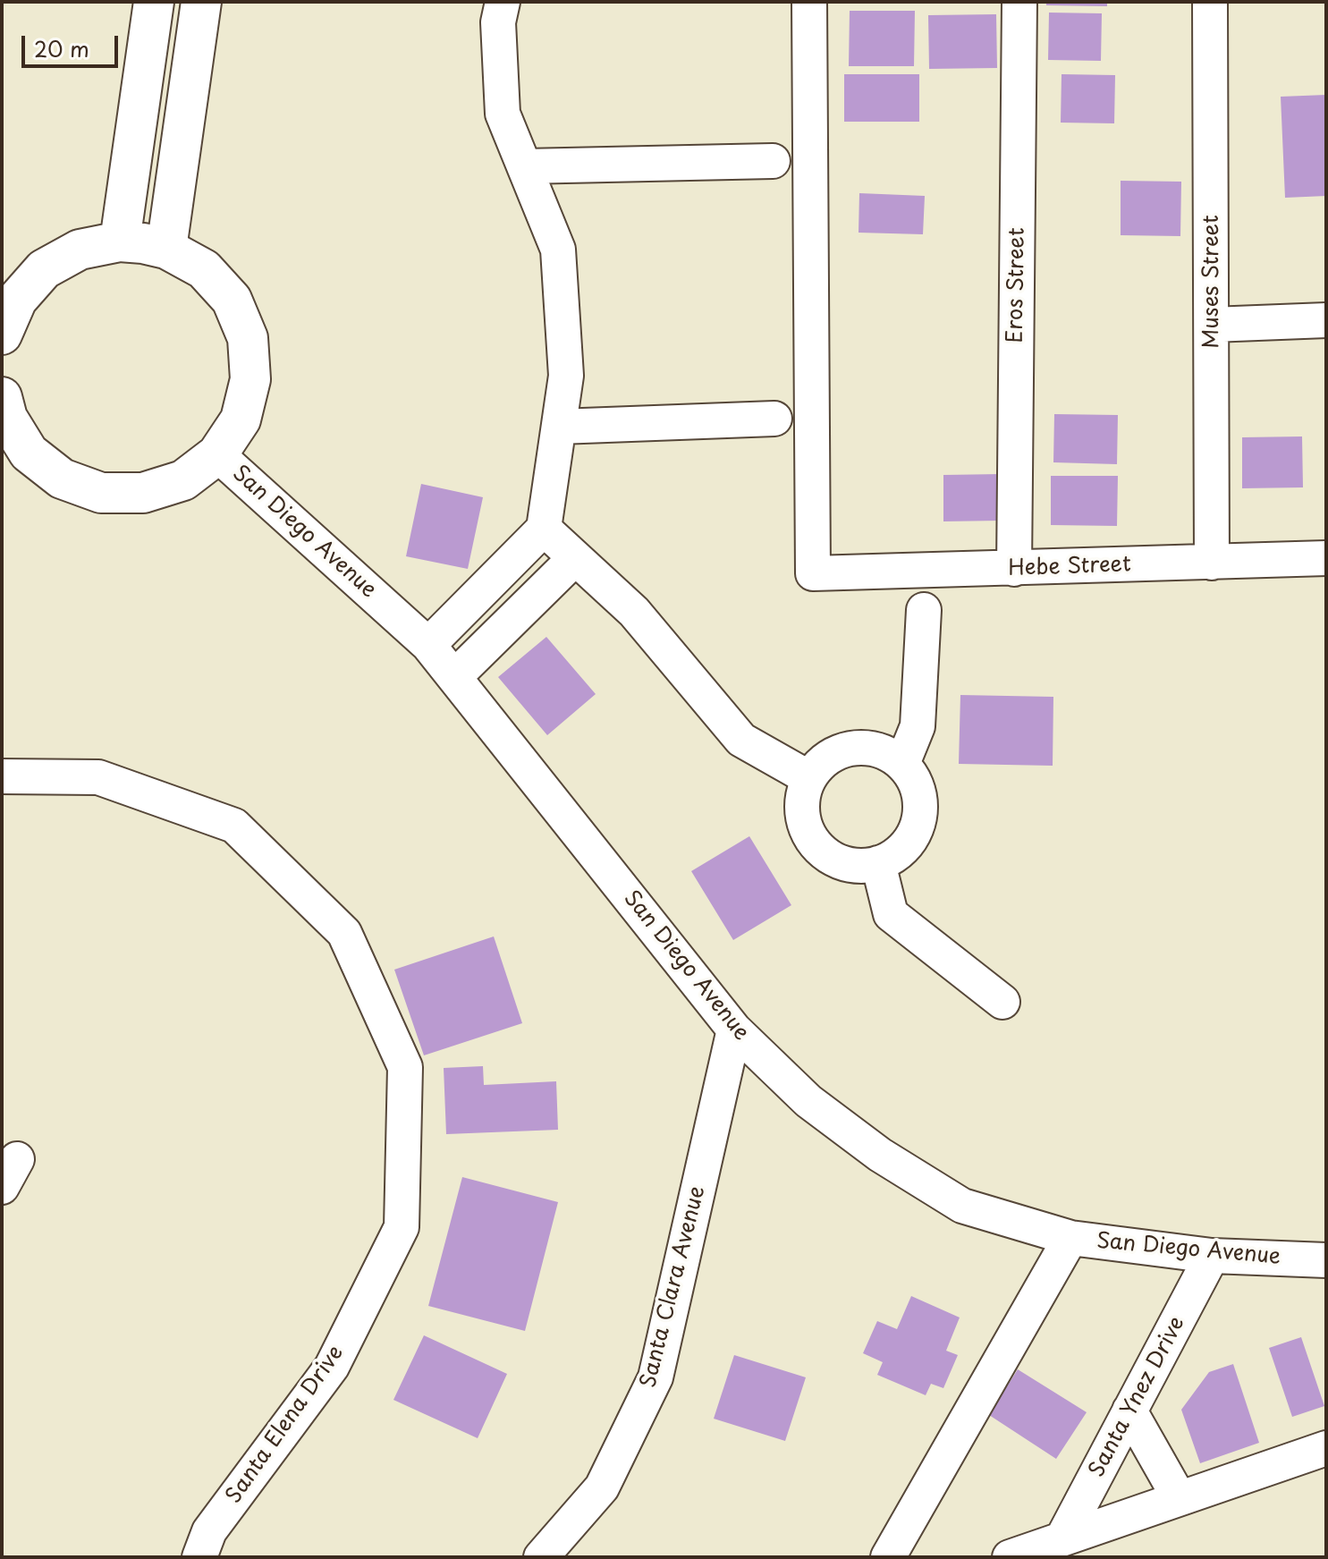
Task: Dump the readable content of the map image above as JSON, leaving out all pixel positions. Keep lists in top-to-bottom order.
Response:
{
  "streets": {
    "street": [
      "Muses Street",
      "Eros Street",
      "San Diego Avenue",
      "Hebe Street",
      "Santa Clara Avenue",
      "Santa Ynez Drive",
      "Santa Elena Drive"
    ]
  },
  "crossings": [
    ["Muses Street", "Hebe Street"],
    ["Eros Street", "Hebe Street"],
    ["San Diego Avenue", "Santa Clara Avenue"],
    ["San Diego Avenue", "Santa Ynez Drive"]
  ],
  "scale_bar": "20 m"
}
